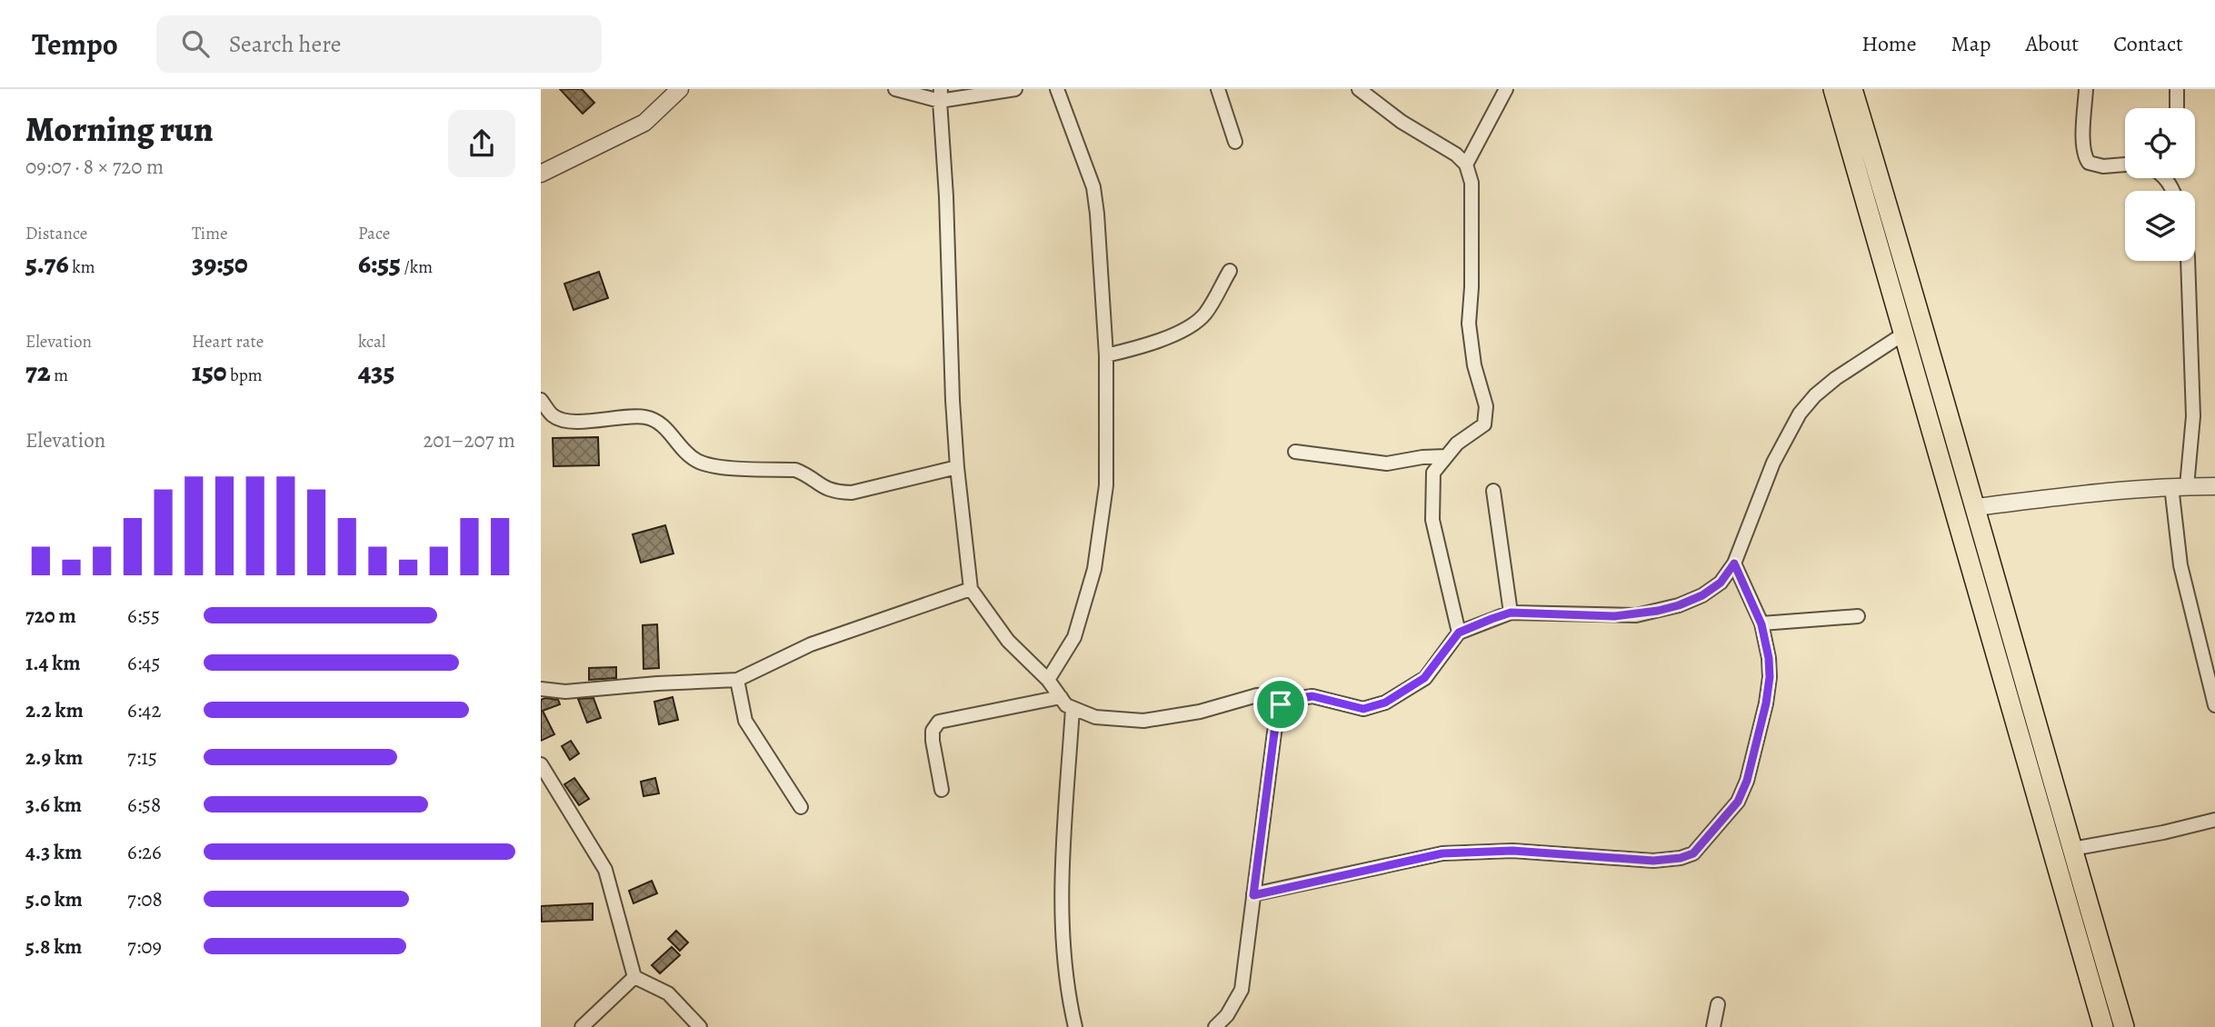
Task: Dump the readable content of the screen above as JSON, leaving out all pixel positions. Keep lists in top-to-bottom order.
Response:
{
  "page": {
    "header": "Tempo",
    "search": "Search here",
    "nav": [
      "Home",
      "Map",
      "About",
      "Contact"
    ],
    "heading": ["Morning run", "09:07 · 8 × 720 m"],
    "stats": [
      ["Distance", "5.76 km"],
      ["Time", "39:50"],
      ["Pace", "6:55 /km"],
      ["Elevation", "72 m"],
      ["Heart rate", "150 bpm"],
      ["kcal", "435"]
    ],
    "chart": ["Elevation", "201–207 m"],
    "list": [
      {
        "name": "720 m",
        "note": "6:55"
      },
      {
        "name": "1.4 km",
        "note": "6:45"
      },
      {
        "name": "2.2 km",
        "note": "6:42"
      },
      {
        "name": "2.9 km",
        "note": "7:15"
      },
      {
        "name": "3.6 km",
        "note": "6:58"
      },
      {
        "name": "4.3 km",
        "note": "6:26"
      },
      {
        "name": "5.0 km",
        "note": "7:08"
      },
      {
        "name": "5.8 km",
        "note": "7:09"
      }
    ]
  }
}
